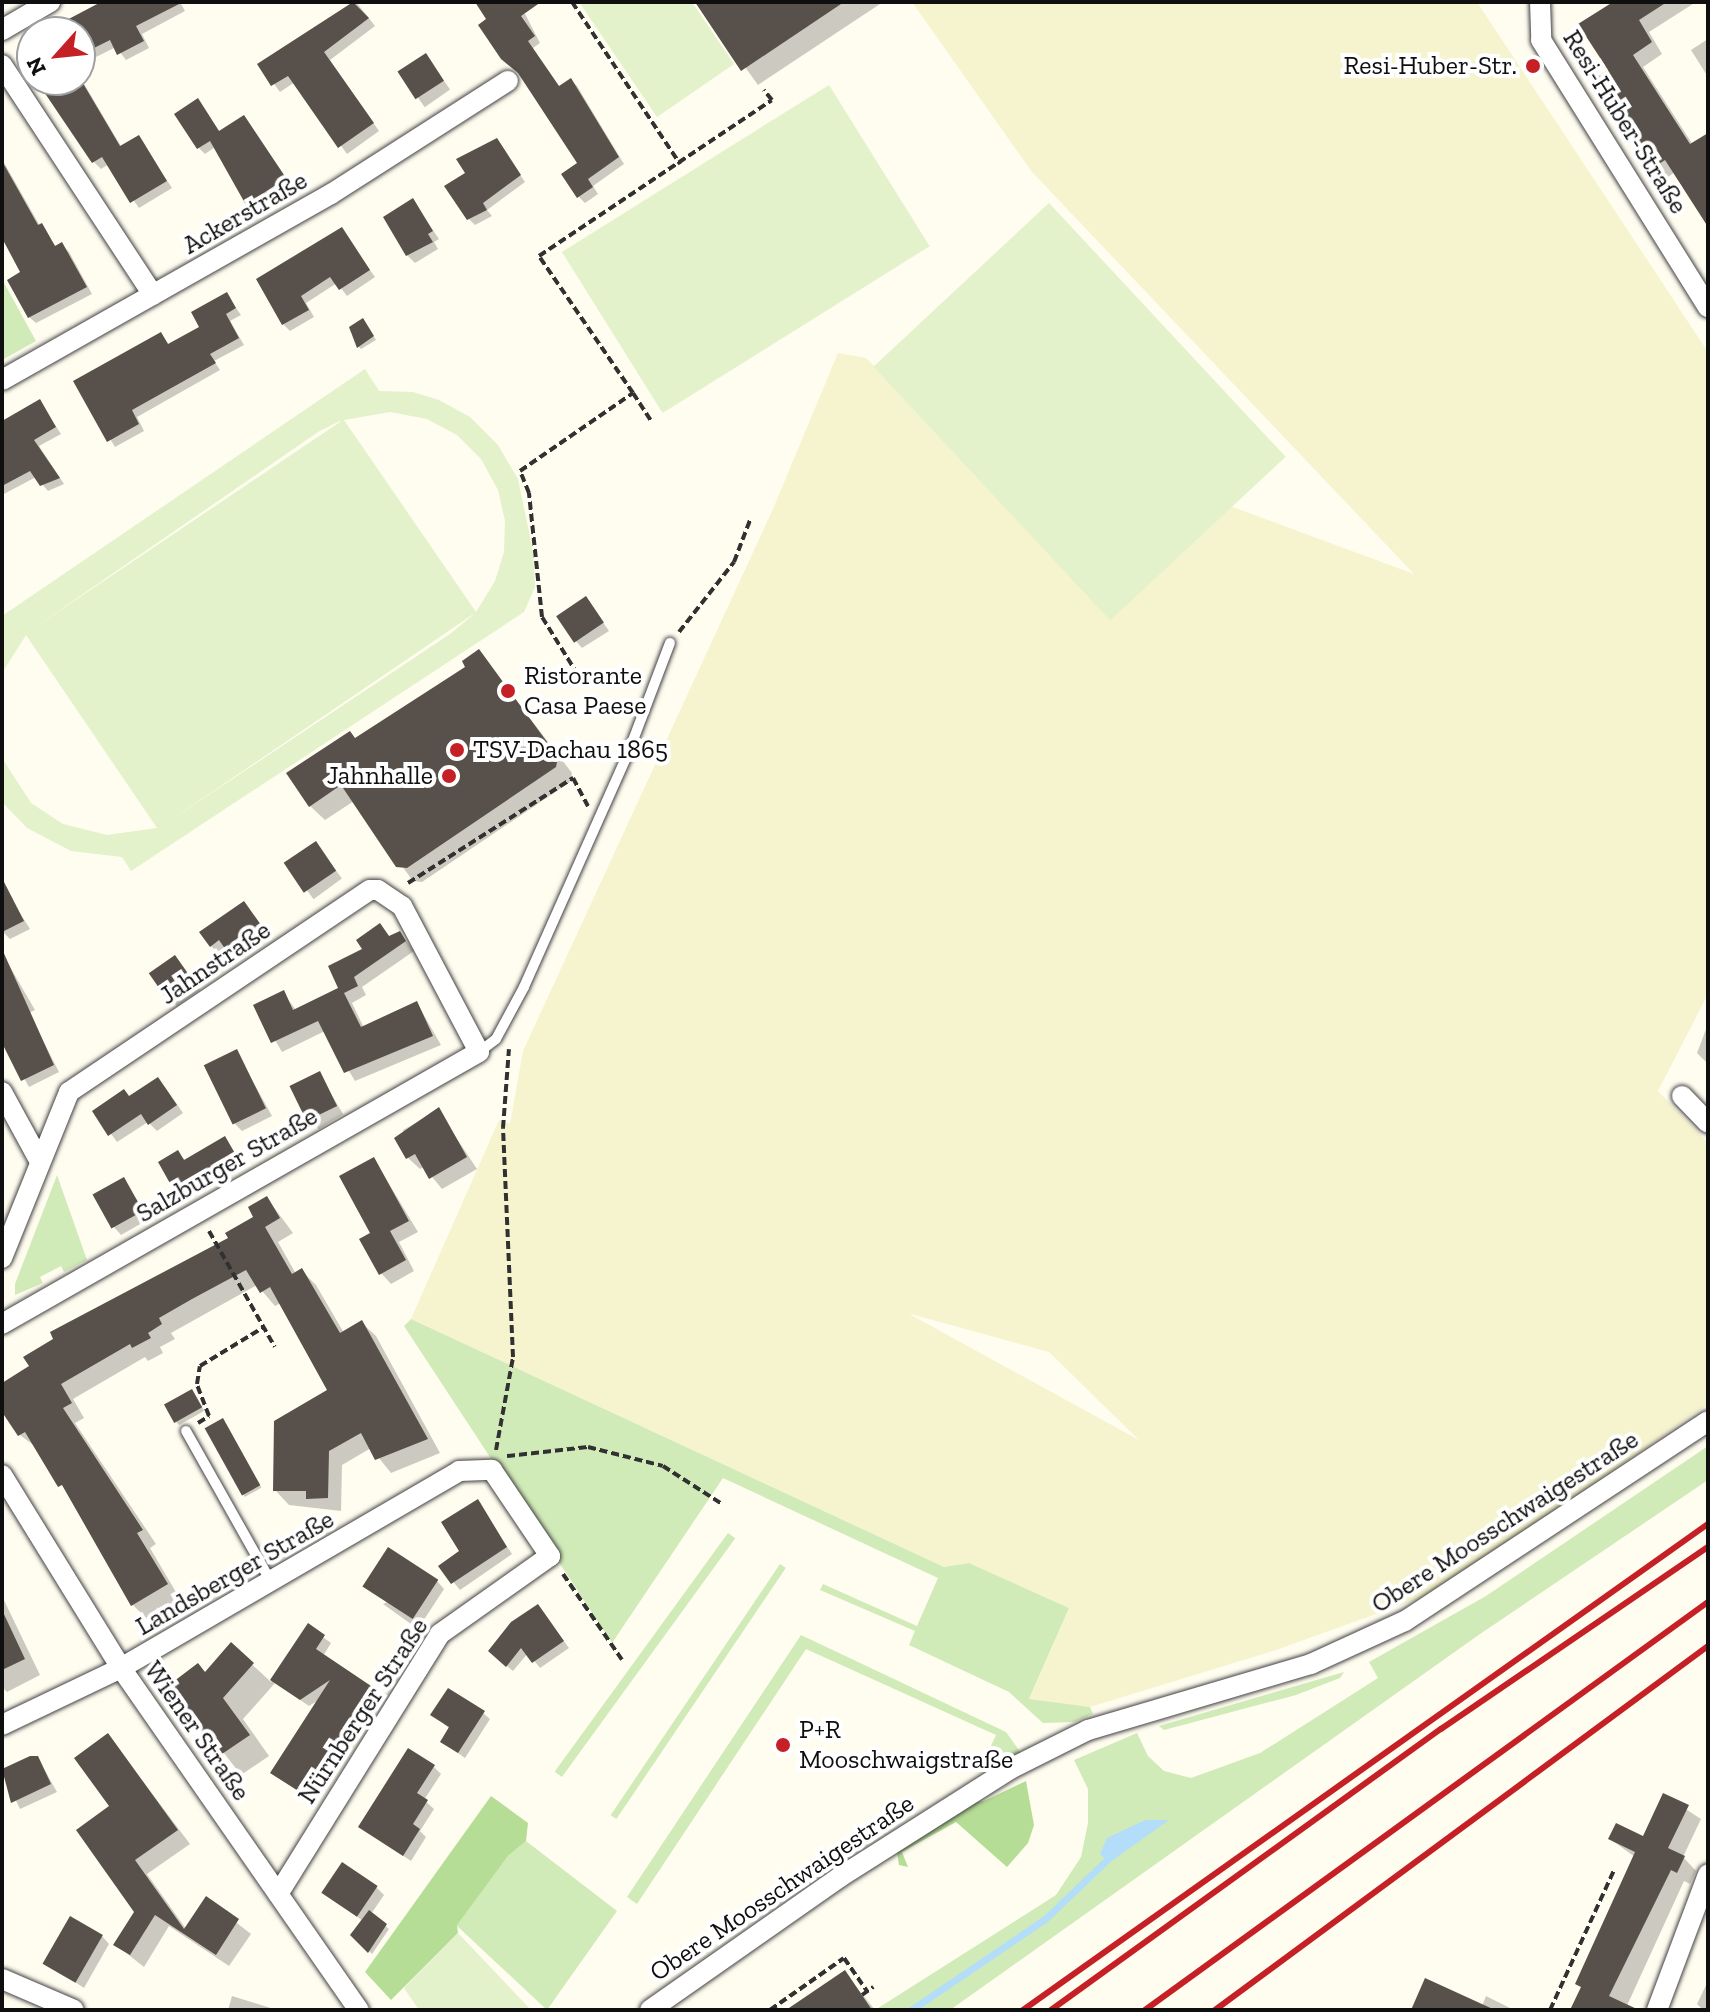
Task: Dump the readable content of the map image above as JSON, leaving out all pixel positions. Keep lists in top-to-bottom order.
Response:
{
  "streets": {
    "street": [
      "Resi-Huber-Straße",
      "Ackerstraße",
      "Jahnstraße",
      "Salzburger Straße",
      "Obere Moosschwaigestraße",
      "Landsberger Straße",
      "Nürnberger Straße",
      "Wiener Straße"
    ]
  },
  "crossings": [
    ["Landsberger Straße", "Wiener Straße"],
    ["Nürnberger Straße", "Wiener Straße"]
  ],
  "places": [
    "Resi-Huber-Str.",
    "Ristorante Casa Paese",
    "TSV-Dachau 1865",
    "Jahnhalle",
    "P+R Mooschwaigstraße"
  ],
  "north": "bottom left"
}
